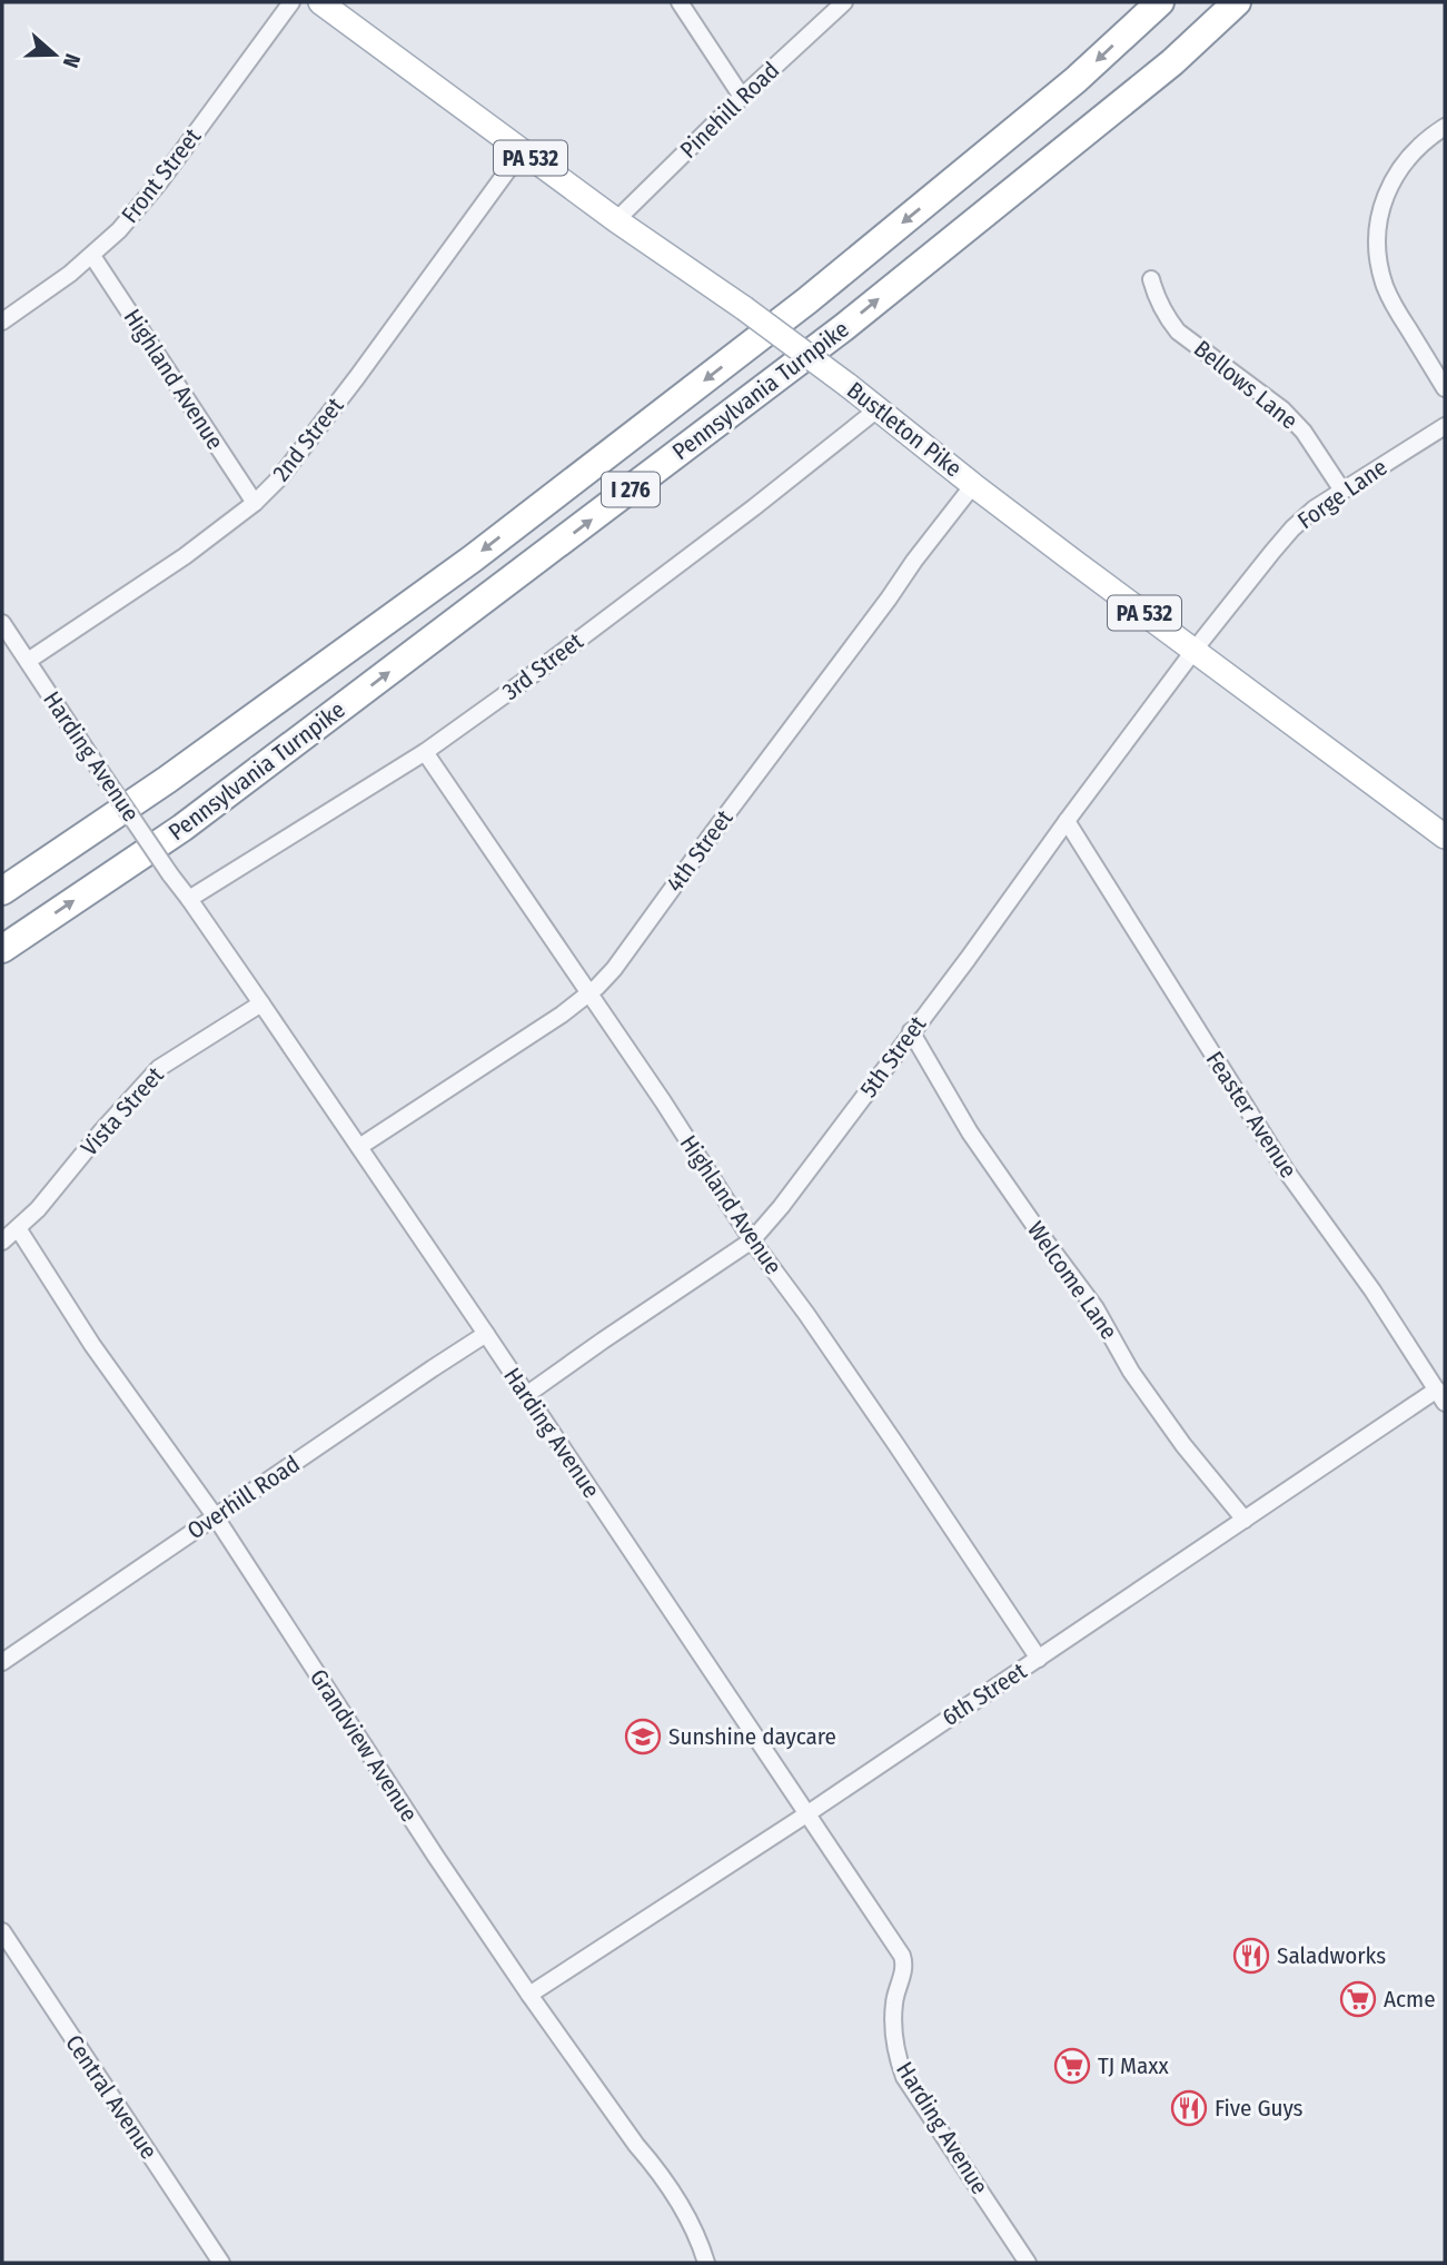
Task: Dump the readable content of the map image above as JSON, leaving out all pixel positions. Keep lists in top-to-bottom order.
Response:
{
  "streets": {
    "highway": ["Pennsylvania Turnpike", "I 276"],
    "main road": ["PA 532", "Bustleton Pike"],
    "street": [
      "Pinehill Road",
      "Front Street",
      "Highland Avenue",
      "Bellows Lane",
      "2nd Street",
      "Forge Lane",
      "3rd Street",
      "Harding Avenue",
      "4th Street",
      "5th Street",
      "Vista Street",
      "Feaster Avenue",
      "Welcome Lane",
      "Overhill Road",
      "6th Street",
      "Grandview Avenue",
      "Central Avenue"
    ]
  },
  "crossings": [
    ["Pinehill Road", "Bustleton Pike"],
    ["Front Street", "Highland Avenue"],
    ["Highland Avenue", "2nd Street"],
    ["Highland Avenue", "3rd Street"],
    ["Highland Avenue", "4th Street"],
    ["Highland Avenue", "5th Street"],
    ["Highland Avenue", "6th Street"],
    ["Bellows Lane", "Forge Lane"],
    ["Bustleton Pike", "2nd Street"],
    ["Bustleton Pike", "Forge Lane"],
    ["Bustleton Pike", "3rd Street"],
    ["Bustleton Pike", "4th Street"],
    ["Bustleton Pike", "5th Street"],
    ["2nd Street", "Harding Avenue"],
    ["Forge Lane", "5th Street"],
    ["3rd Street", "Harding Avenue"],
    ["Harding Avenue", "4th Street"],
    ["Harding Avenue", "5th Street"],
    ["Harding Avenue", "Vista Street"],
    ["Harding Avenue", "Overhill Road"],
    ["Harding Avenue", "6th Street"],
    ["5th Street", "Feaster Avenue"],
    ["5th Street", "Welcome Lane"],
    ["Vista Street", "Grandview Avenue"],
    ["Feaster Avenue", "6th Street"],
    ["Welcome Lane", "6th Street"],
    ["Overhill Road", "Grandview Avenue"],
    ["6th Street", "Grandview Avenue"]
  ],
  "places": {
    "school or university": ["Sunshine daycare"],
    "restaurant": ["Saladworks", "Five Guys"],
    "supermarket": ["Acme", "TJ Maxx"]
  },
  "north": "right"
}
